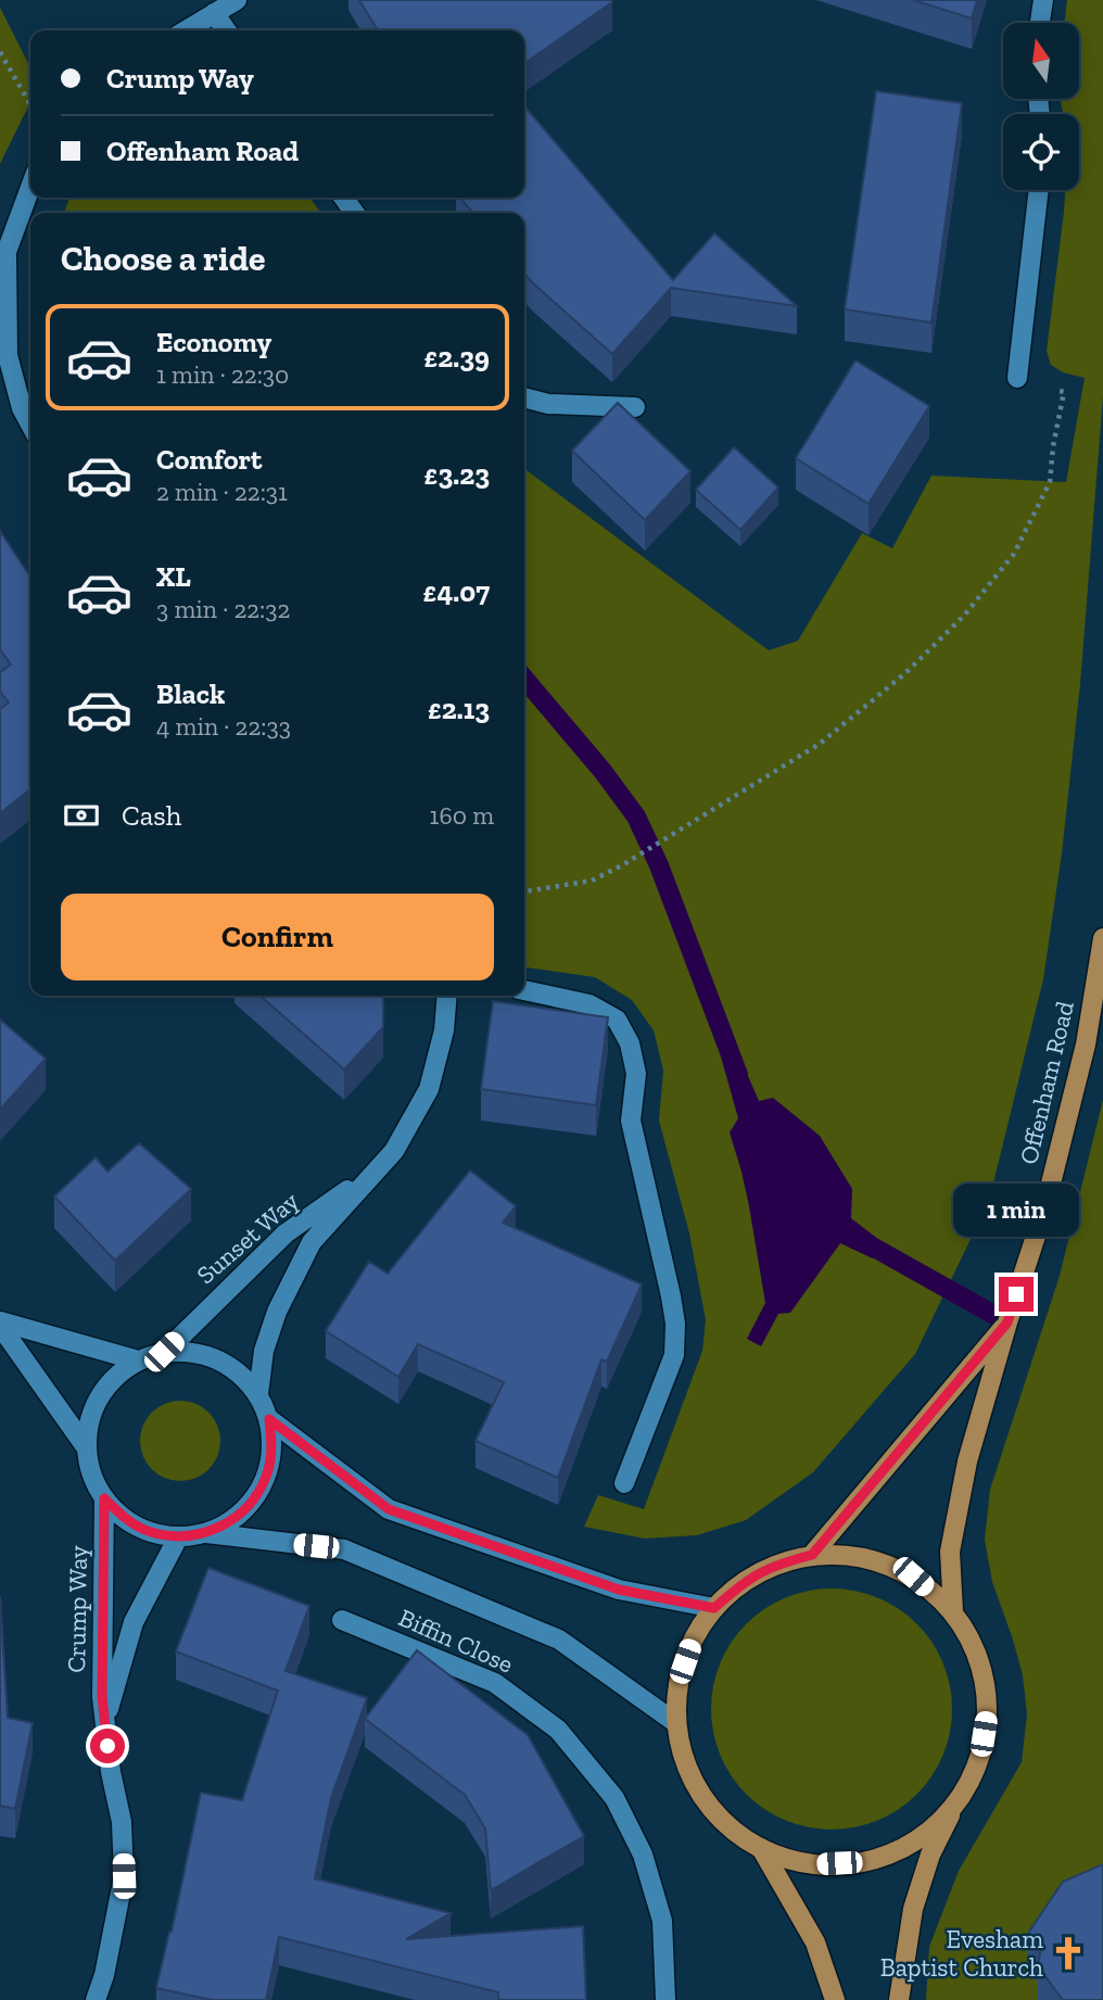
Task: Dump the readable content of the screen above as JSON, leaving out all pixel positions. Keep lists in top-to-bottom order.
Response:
{
  "streets": {
    "main road": ["Offenham Road"],
    "street": ["Sunset Way", "Crump Way", "Biffin Close"]
  },
  "crossings": [
    ["Sunset Way", "Crump Way"]
  ],
  "places": {
    "church": ["Evesham Baptist Church"]
  },
  "north": "top",
  "page": {
    "banner": ["Crump Way", "Offenham Road"],
    "heading": "Choose a ride",
    "list": [
      {
        "name": "Economy",
        "note": "1 min · 22:30",
        "value": "£2.39"
      },
      {
        "name": "Comfort",
        "note": "2 min · 22:31",
        "value": "£3.23"
      },
      {
        "name": "XL",
        "note": "3 min · 22:32",
        "value": "£4.07"
      },
      {
        "name": "Black",
        "note": "4 min · 22:33",
        "value": "£2.13"
      }
    ],
    "pay": ["Cash", "160 m"],
    "buttons": "Confirm",
    "bubble": "1 min"
  }
}
